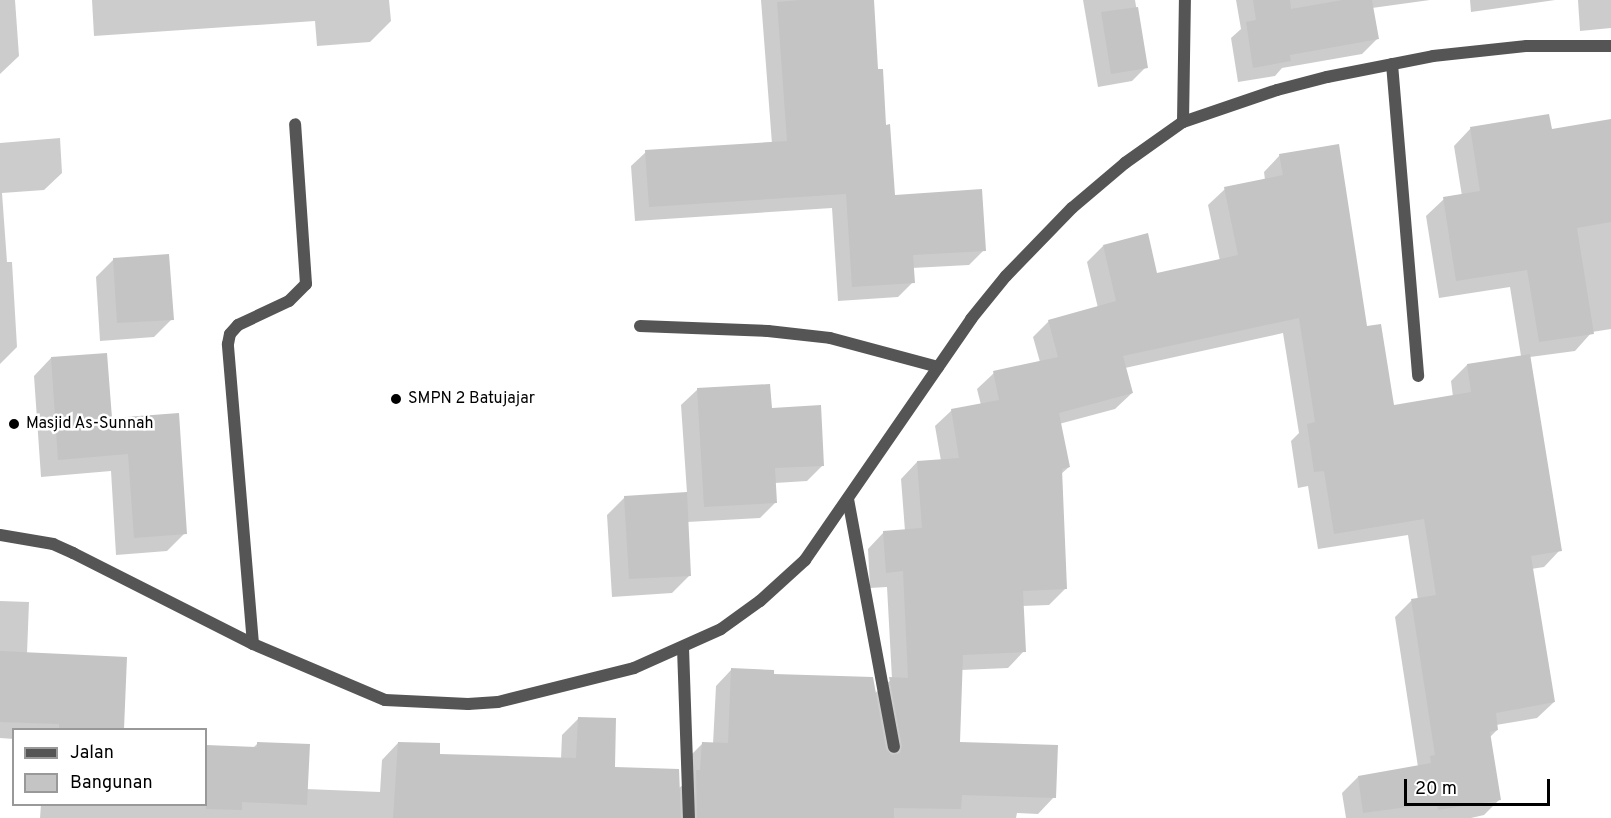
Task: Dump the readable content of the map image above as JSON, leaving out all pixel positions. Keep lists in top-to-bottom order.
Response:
{
  "places": ["SMPN 2 Batujajar", "Masjid As-Sunnah"],
  "legend": ["Jalan", "Bangunan"],
  "scale_bar": "20 m"
}
